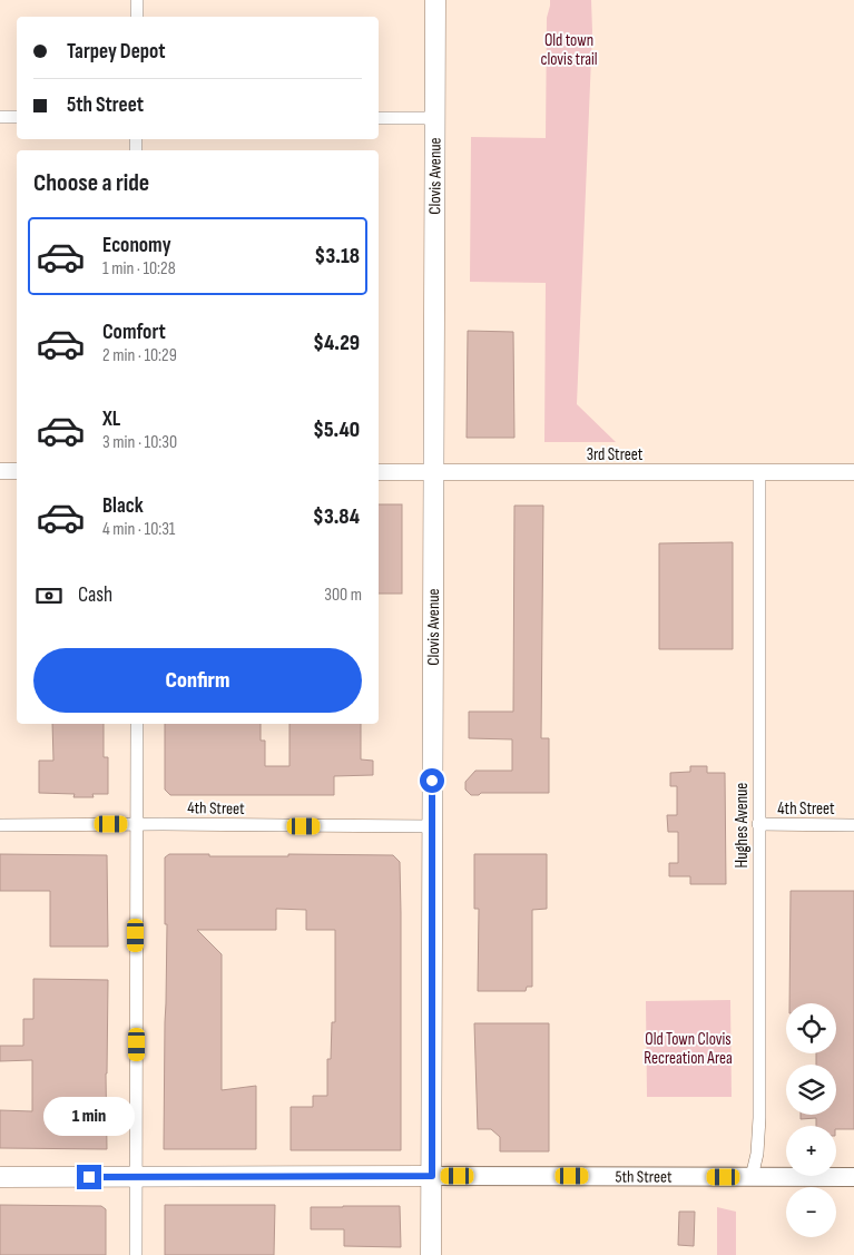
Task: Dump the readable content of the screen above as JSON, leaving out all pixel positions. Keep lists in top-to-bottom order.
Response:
{
  "streets": {
    "main road": ["Clovis Avenue", "5th Street"],
    "street": ["3rd Street", "4th Street", "Hughes Avenue"]
  },
  "crossings": [
    ["Clovis Avenue", "3rd Street"],
    ["Clovis Avenue", "4th Street"],
    ["Clovis Avenue", "5th Street"],
    ["3rd Street", "Hughes Avenue"],
    ["4th Street", "Hughes Avenue"],
    ["Hughes Avenue", "5th Street"]
  ],
  "parks": ["Old town clovis trail", "Old Town Clovis Recreation Area"],
  "page": {
    "banner": ["Tarpey Depot", "5th Street"],
    "heading": "Choose a ride",
    "list": [
      {
        "name": "Economy",
        "note": "1 min · 10:28",
        "value": "$3.18"
      },
      {
        "name": "Comfort",
        "note": "2 min · 10:29",
        "value": "$4.29"
      },
      {
        "name": "XL",
        "note": "3 min · 10:30",
        "value": "$5.40"
      },
      {
        "name": "Black",
        "note": "4 min · 10:31",
        "value": "$3.84"
      }
    ],
    "pay": ["Cash", "300 m"],
    "buttons": "Confirm",
    "map_buttons": ["+", "−"],
    "bubble": "1 min"
  }
}
